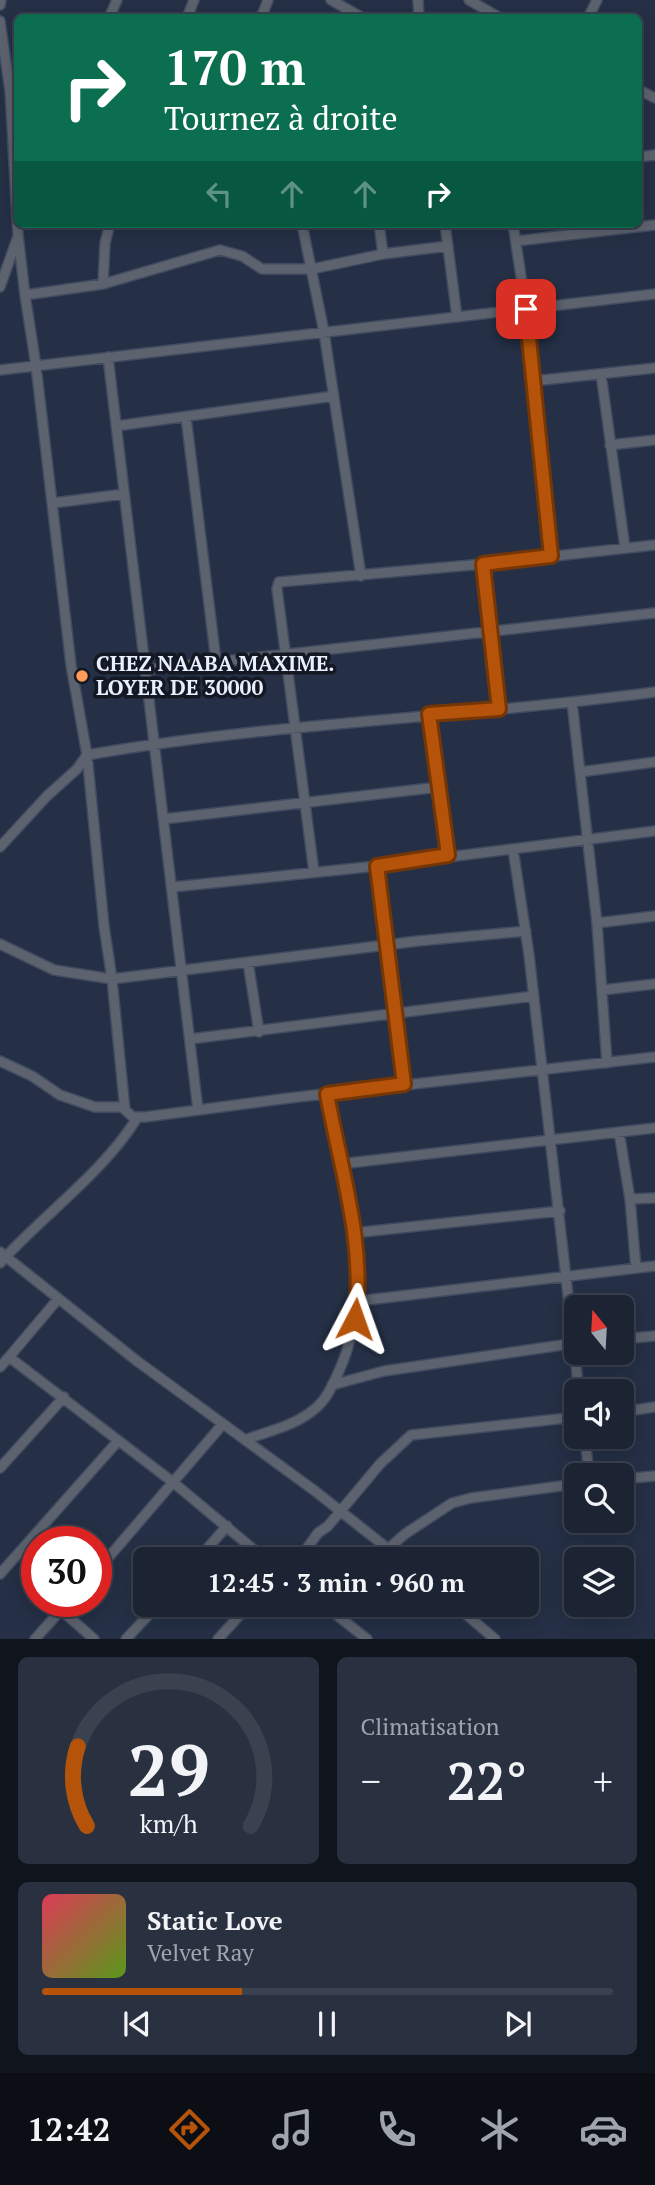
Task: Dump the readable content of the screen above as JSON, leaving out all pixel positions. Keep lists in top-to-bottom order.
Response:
{
  "places": ["CHEZ NAABA MAXIME. LOYER DE 30000"],
  "north": "top",
  "page": {
    "turn": ["170 m", "Tournez à droite"],
    "limit": "30",
    "trip": "12:45 · 3 min · 960 m",
    "tile": "Climatisation",
    "heat": ["−", "22°", "+"],
    "song": ["Static Love", "Velvet Ray"],
    "tabs": "12:42",
    "gauge": ["29", "km/h"]
  }
}
